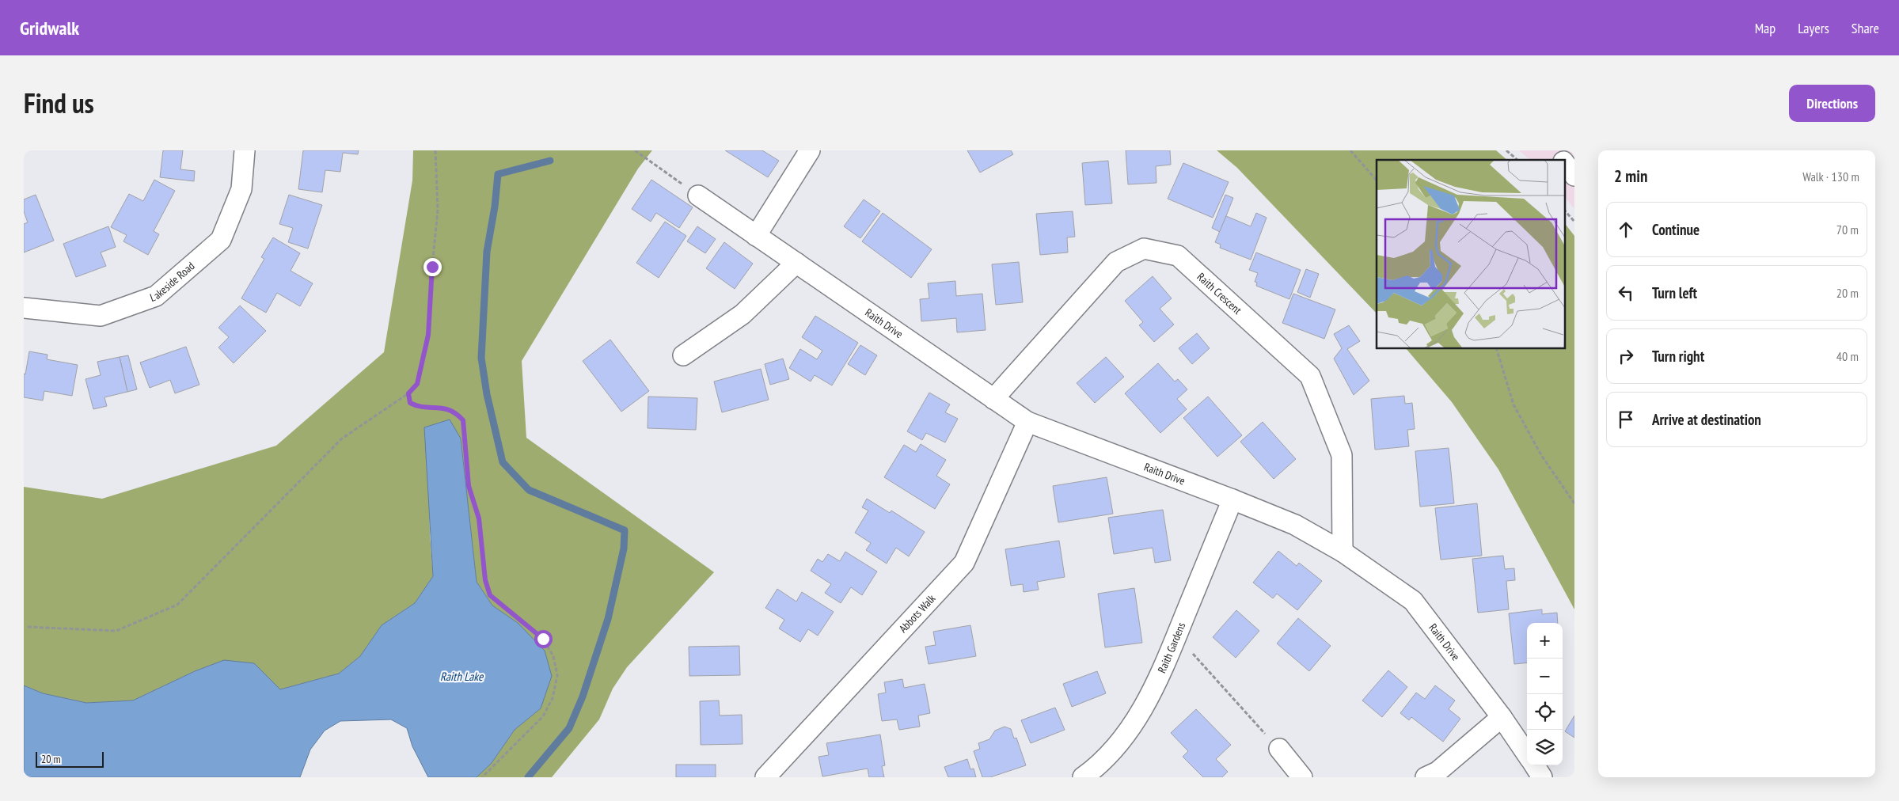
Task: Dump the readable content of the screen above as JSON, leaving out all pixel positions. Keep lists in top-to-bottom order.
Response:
{
  "streets": {
    "street": [
      "Lakeside Road",
      "Raith Crescent",
      "Raith Drive",
      "Abbots Walk",
      "Raith Gardens"
    ]
  },
  "crossings": [
    ["Raith Crescent", "Raith Drive"],
    ["Raith Drive", "Abbots Walk"],
    ["Raith Drive", "Raith Gardens"]
  ],
  "water": ["Raith Lake"],
  "scale_bar": "20 m",
  "page": {
    "header": "Gridwalk",
    "nav": ["Map", "Layers", "Share"],
    "title": "Find us",
    "buttons": "Directions",
    "heading": ["2 min", "Walk · 130 m"],
    "list": [
      ["Continue", "70 m"],
      ["Turn left", "20 m"],
      ["Turn right", "40 m"],
      "Arrive at destination"
    ],
    "map_buttons": ["+", "−"],
    "scale": "20 m"
  }
}
